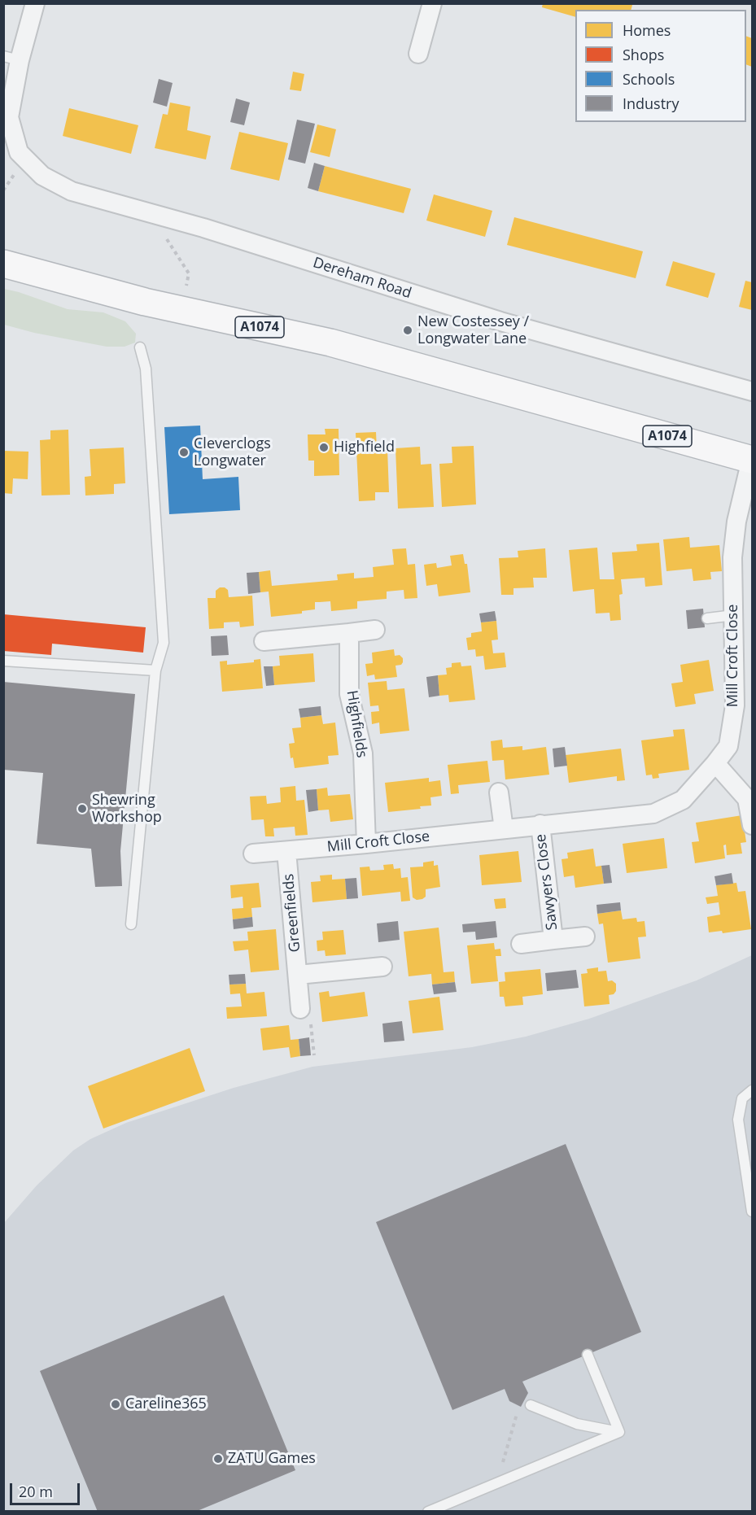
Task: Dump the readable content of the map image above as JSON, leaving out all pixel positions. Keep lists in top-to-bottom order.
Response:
{
  "streets": {
    "highway": ["A1074"],
    "street": [
      "Dereham Road",
      "Mill Croft Close",
      "Highfields",
      "Sawyers Close",
      "Greenfields"
    ]
  },
  "crossings": [
    ["A1074", "Mill Croft Close"],
    ["Mill Croft Close", "Highfields"],
    ["Mill Croft Close", "Sawyers Close"],
    ["Mill Croft Close", "Greenfields"]
  ],
  "places": [
    "New Costessey / Longwater Lane",
    "Highfield",
    "Cleverclogs Longwater",
    "Shewring Workshop",
    "Careline365",
    "ZATU Games"
  ],
  "legend": [
    "Homes",
    "Shops",
    "Schools",
    "Industry"
  ],
  "scale_bar": "20 m"
}
